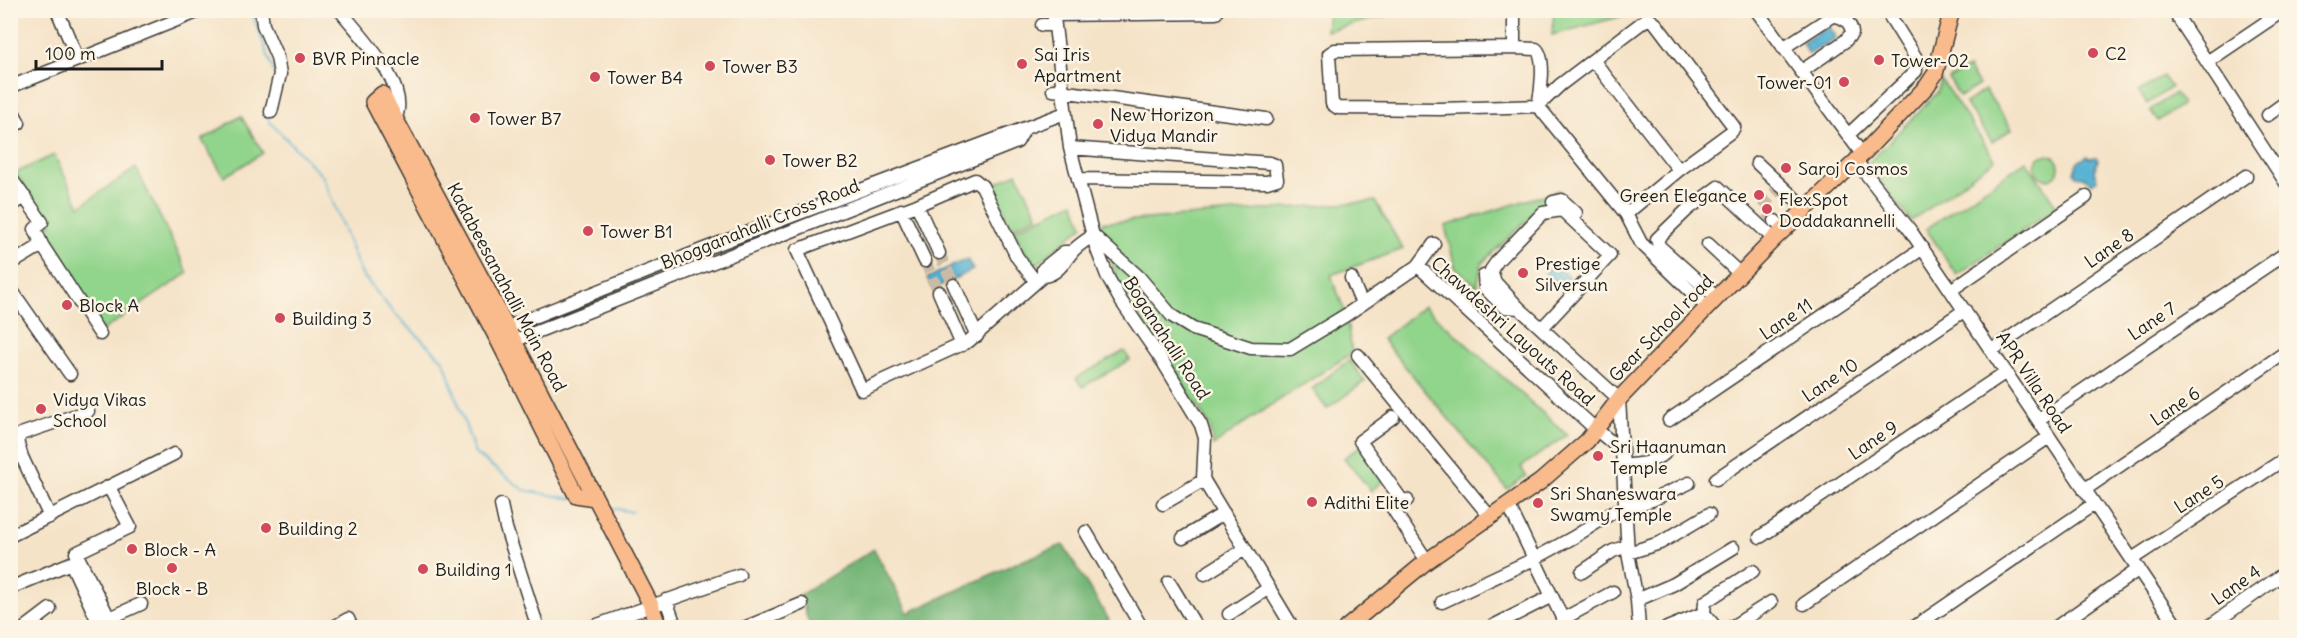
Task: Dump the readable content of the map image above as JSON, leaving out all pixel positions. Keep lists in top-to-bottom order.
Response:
{
  "streets": {
    "main road": ["Kadabeesanahalli Main Road", "Gear School road"],
    "street": [
      "Bhogganahalli Cross Road",
      "Lane 8",
      "Lane 11",
      "Lane 7",
      "Chawdeshri Layouts Road",
      "Boganahalli Road",
      "Lane 10",
      "APR Villa Road",
      "Lane 6",
      "Lane 9",
      "Lane 5",
      "Lane 4"
    ]
  },
  "crossings": [
    ["Bhogganahalli Cross Road", "Kadabeesanahalli Main Road"],
    ["Bhogganahalli Cross Road", "Boganahalli Road"],
    ["Lane 8", "APR Villa Road"],
    ["Lane 11", "APR Villa Road"],
    ["Lane 7", "APR Villa Road"],
    ["Gear School road", "Chawdeshri Layouts Road"],
    ["Gear School road", "APR Villa Road"],
    ["Chawdeshri Layouts Road", "Boganahalli Road"],
    ["Lane 10", "APR Villa Road"],
    ["APR Villa Road", "Lane 6"],
    ["APR Villa Road", "Lane 9"],
    ["APR Villa Road", "Lane 5"]
  ],
  "places": [
    "C2",
    "BVR Pinnacle",
    "Tower-02",
    "Sai Iris Apartment",
    "Tower B3",
    "Tower B4",
    "Tower-01",
    "Tower B7",
    "New Horizon Vidya Mandir",
    "Tower B2",
    "Saroj Cosmos",
    "Green Elegance",
    "FlexSpot Doddakannelli",
    "Tower B1",
    "Prestige Silversun",
    "Block A",
    "Building 3",
    "Vidya Vikas School",
    "Sri Haanuman Temple",
    "Adithi Elite",
    "Sri Shaneswara Swamy Temple",
    "Building 2",
    "Block - A",
    "Block - B",
    "Building 1"
  ],
  "scale_bar": "100 m"
}
